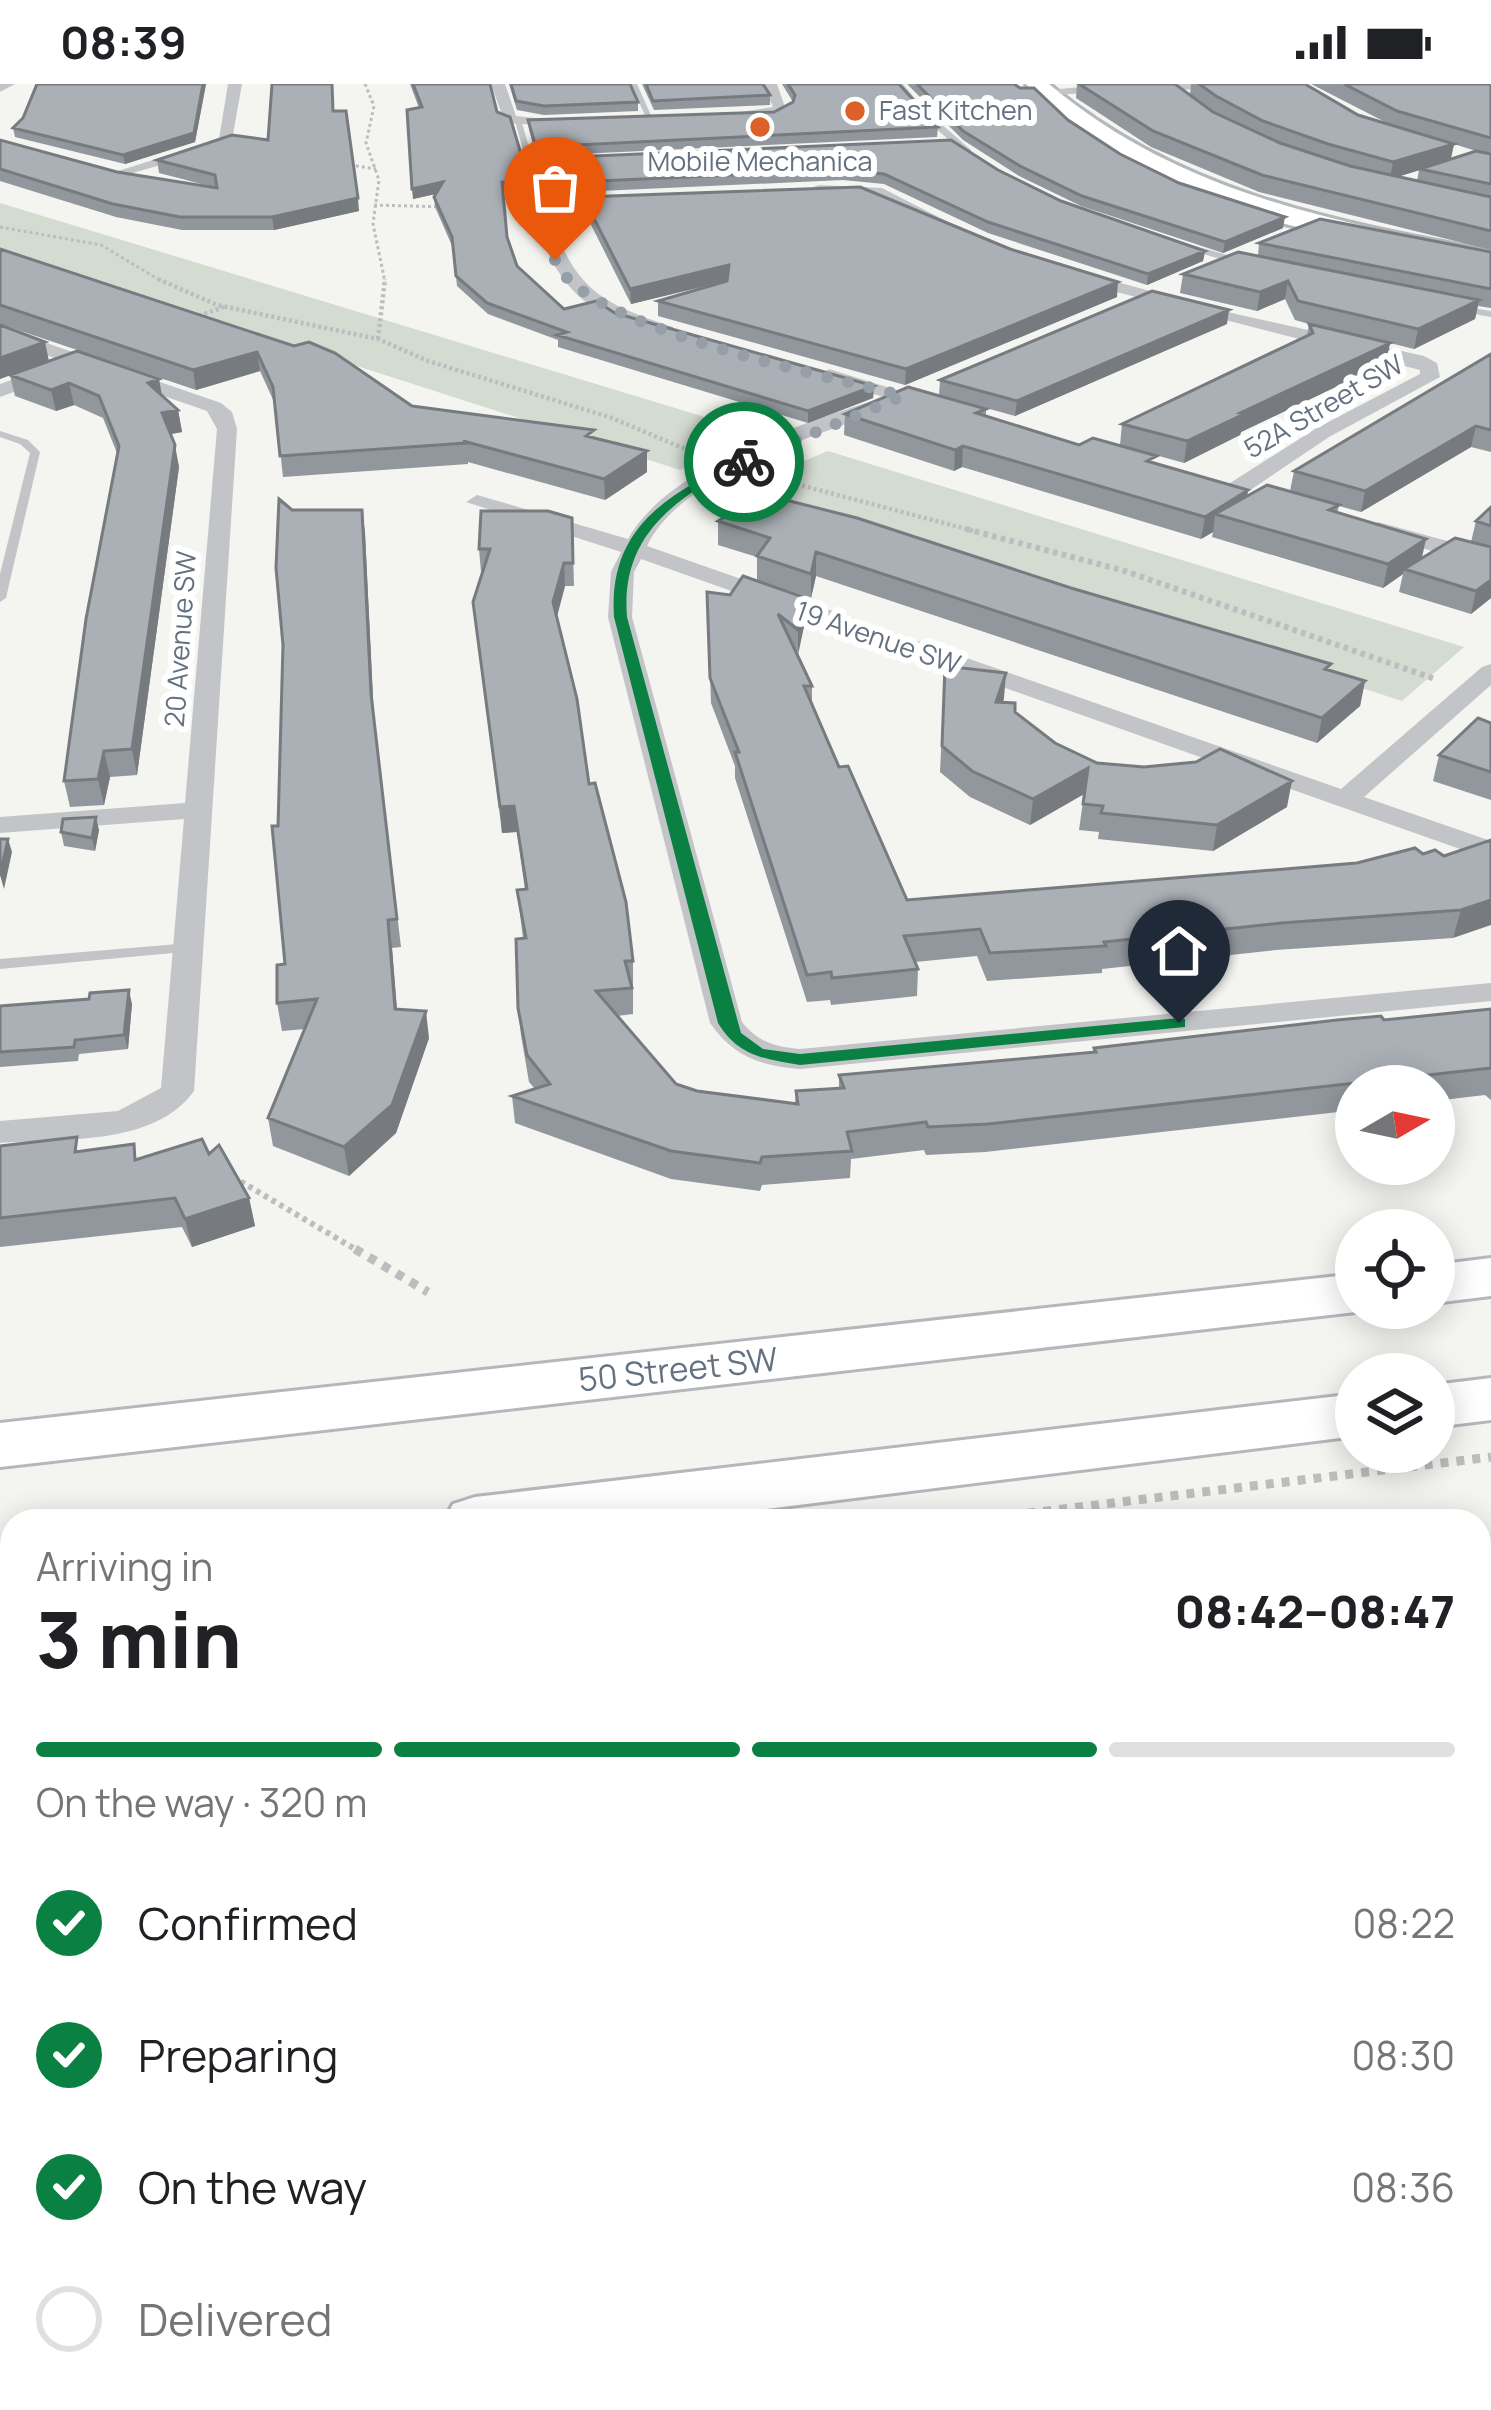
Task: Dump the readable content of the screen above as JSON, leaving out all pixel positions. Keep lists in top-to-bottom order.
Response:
{
  "streets": {
    "main road": ["50 Street SW"],
    "street": ["52A Street SW", "19 Avenue SW", "20 Avenue SW"]
  },
  "places": ["Fast Kitchen", "Mobile Mechanica"],
  "north": "right",
  "page": {
    "status": "08:39",
    "heading": ["3 min", "Arriving in", "08:42–08:47"],
    "bar": "On the way · 320 m",
    "list": [
      ["Confirmed", "08:22"],
      ["Preparing", "08:30"],
      ["On the way", "08:36"],
      "Delivered"
    ]
  }
}
